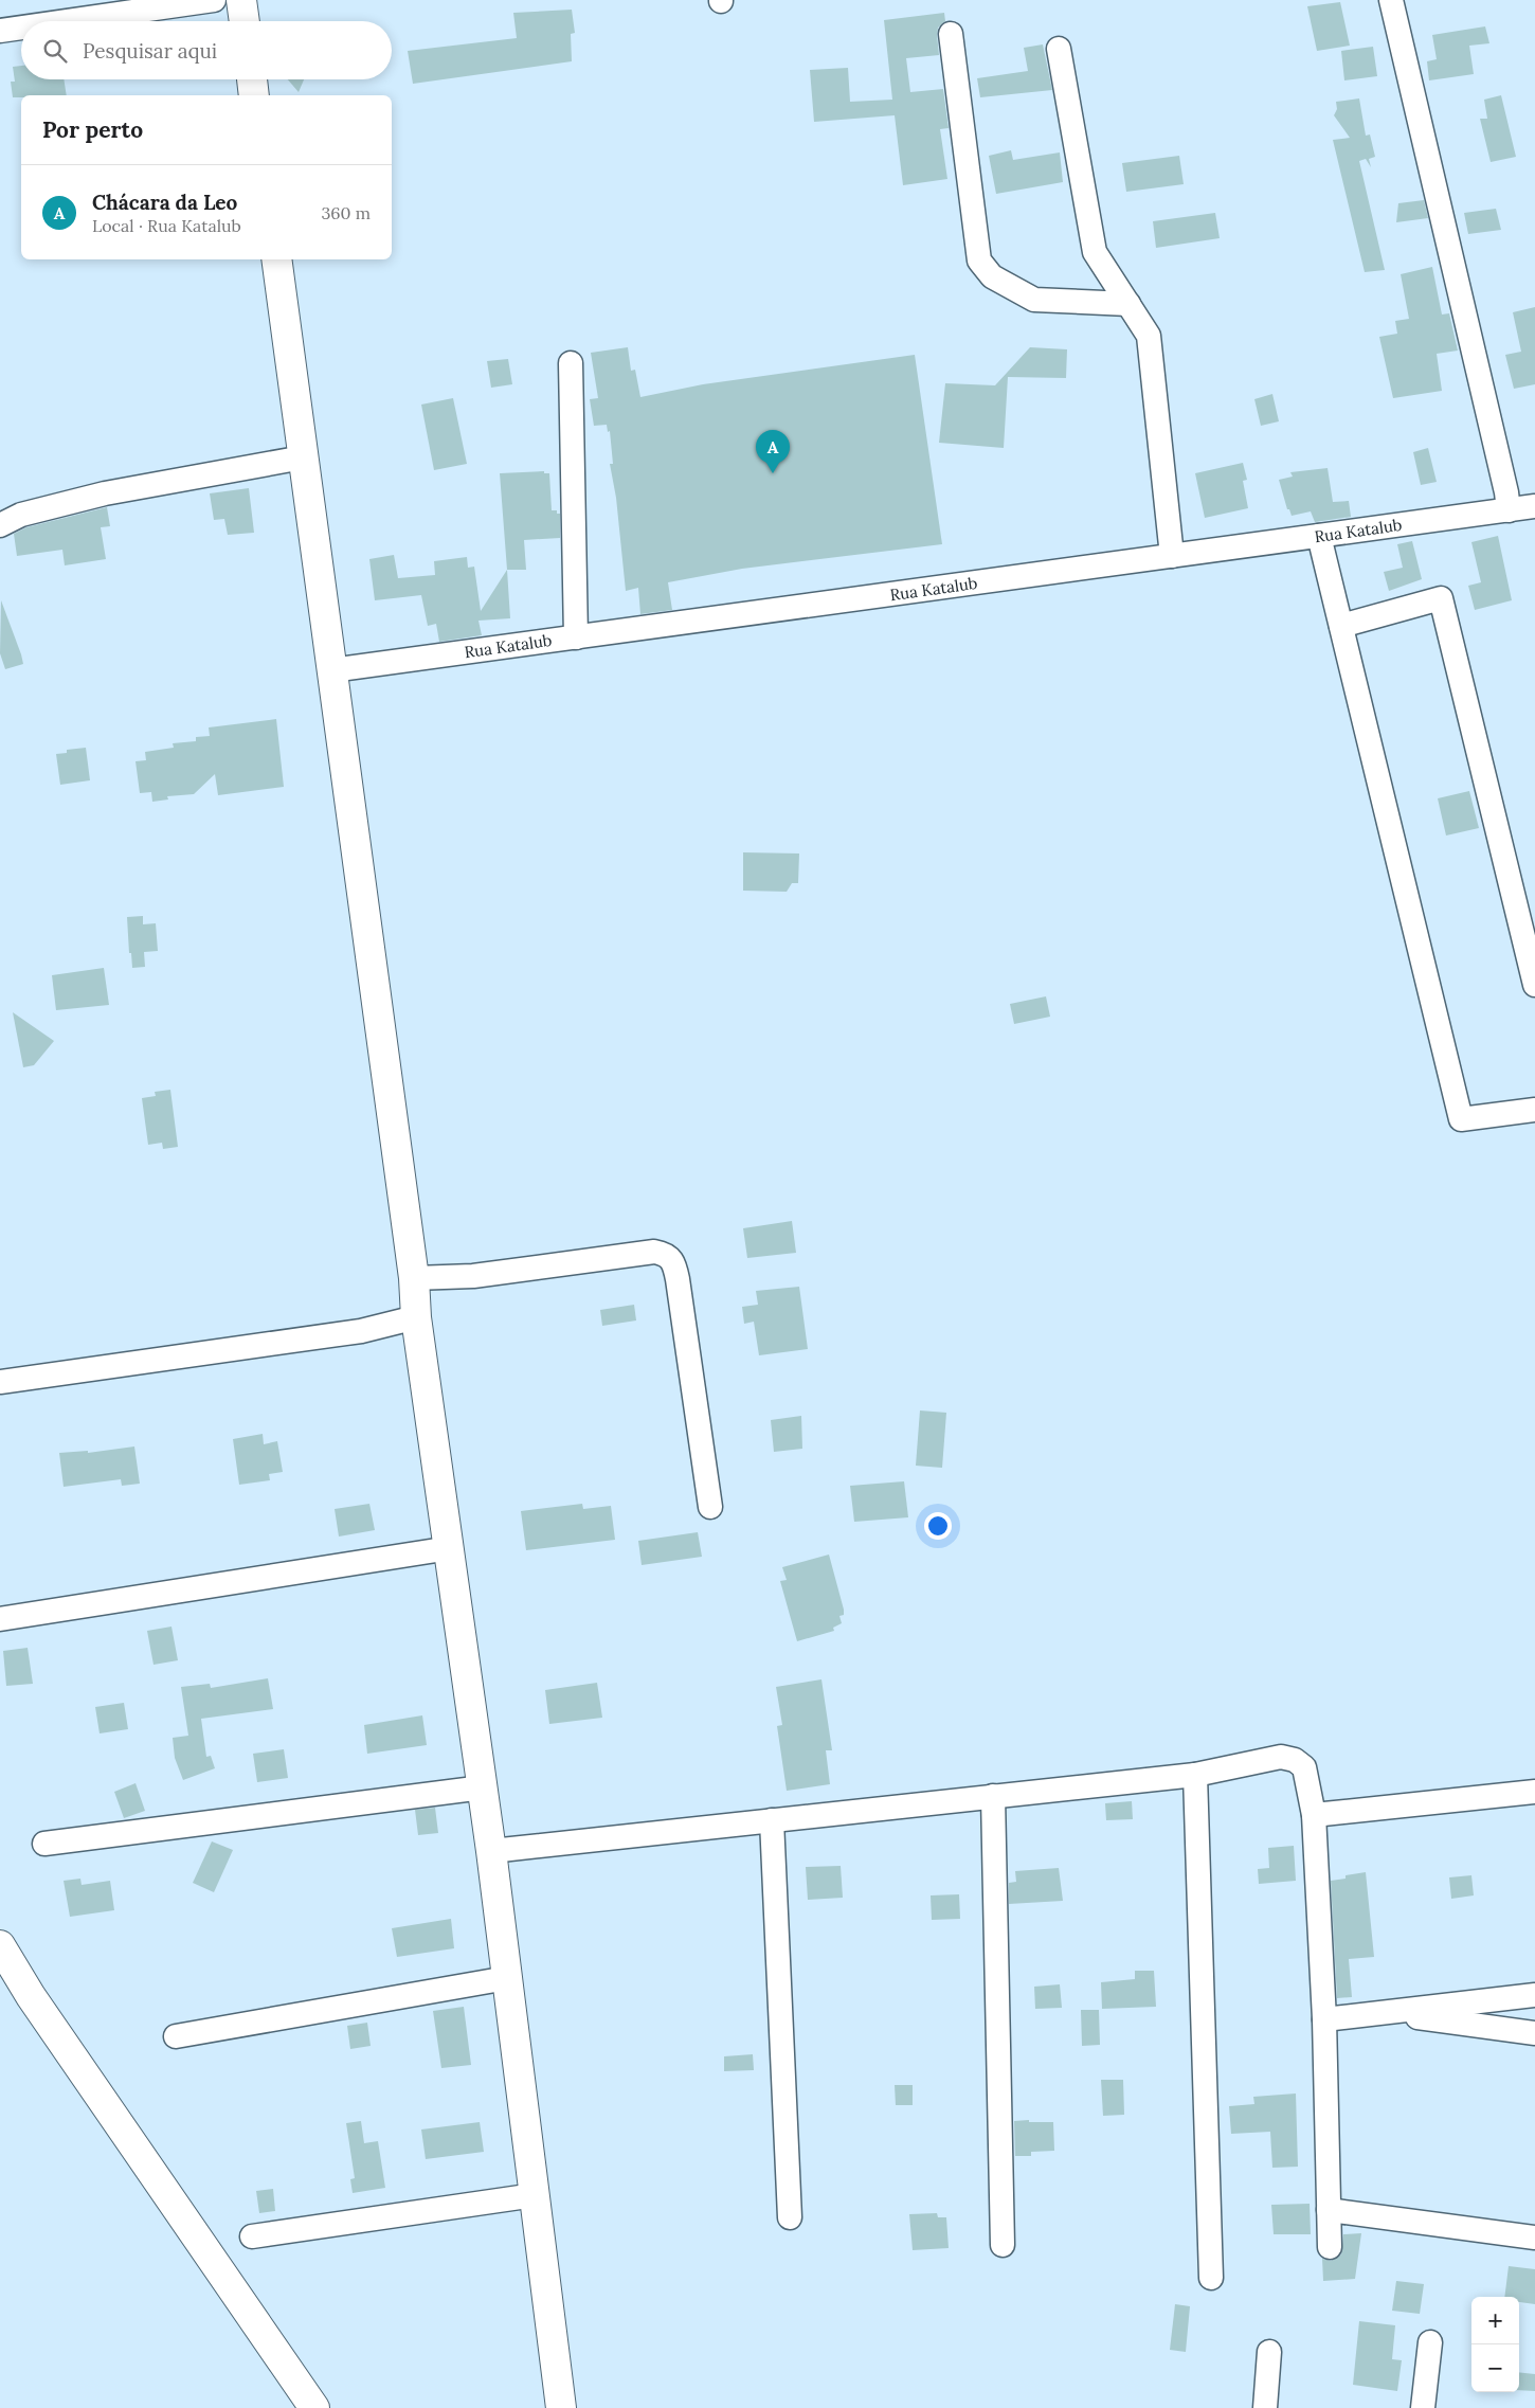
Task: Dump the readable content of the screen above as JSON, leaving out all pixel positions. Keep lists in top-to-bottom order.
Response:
{
  "streets": {
    "street": ["Rua Katalub"]
  },
  "page": {
    "search": "Pesquisar aqui",
    "heading": "Por perto",
    "list": [
      {
        "mark": "A",
        "name": "Chácara da Leo",
        "note": "Local · Rua Katalub",
        "value": "360 m"
      }
    ],
    "pins": "A",
    "map_buttons": ["+", "−"]
  }
}
